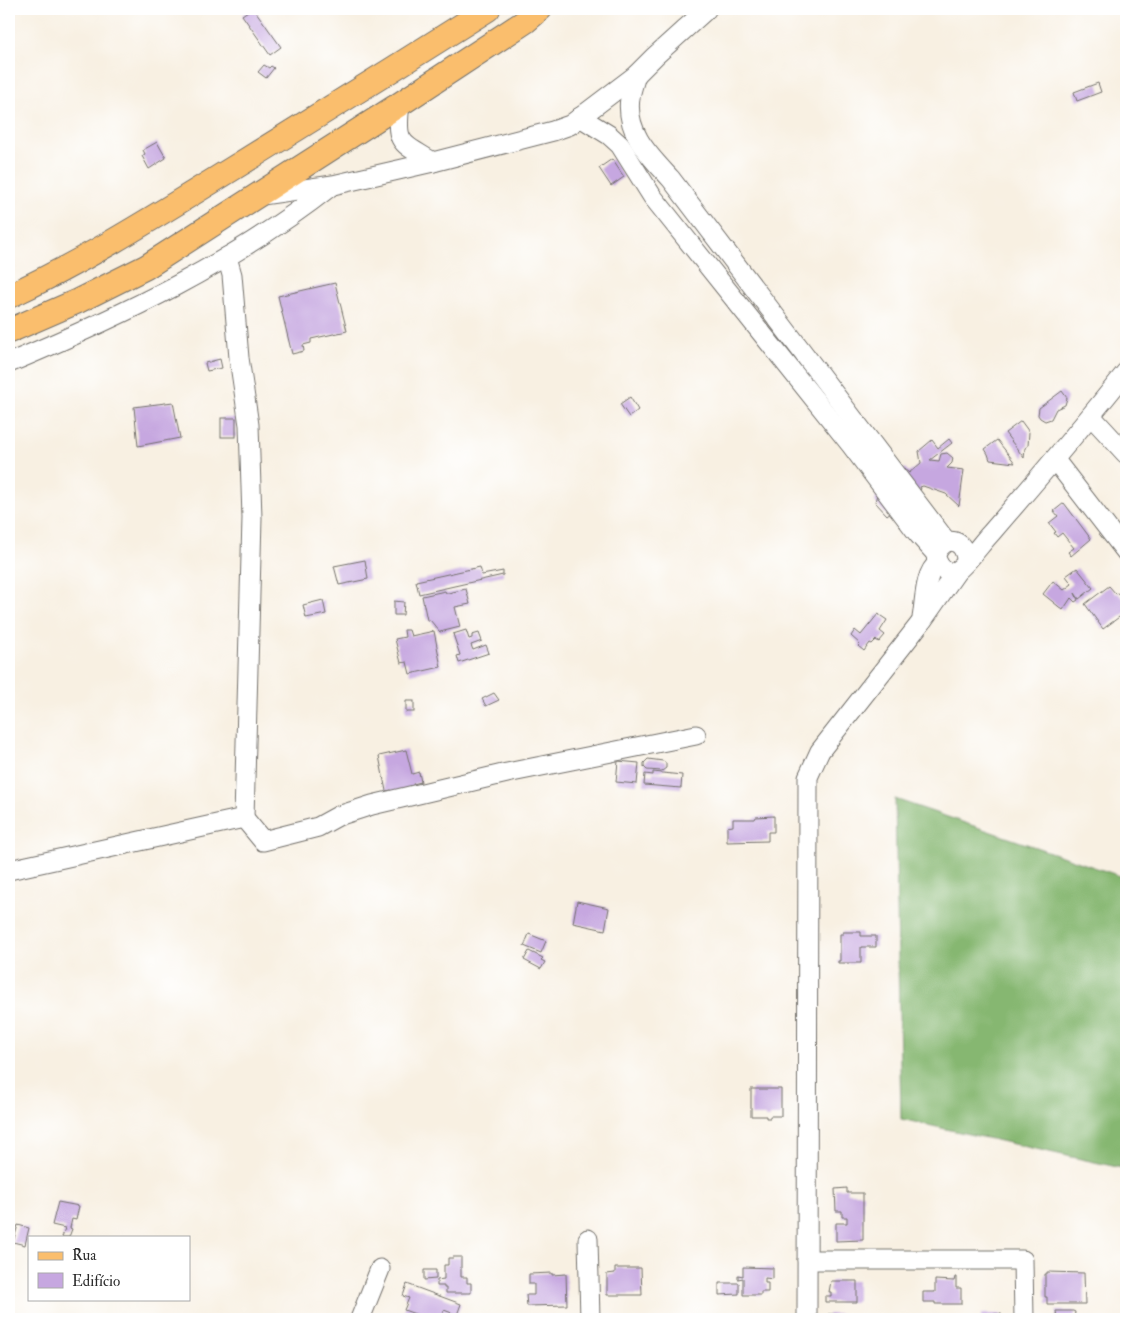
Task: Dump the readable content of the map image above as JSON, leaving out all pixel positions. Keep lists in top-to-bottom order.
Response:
{
  "legend": ["Rua", "Edifício"]
}
